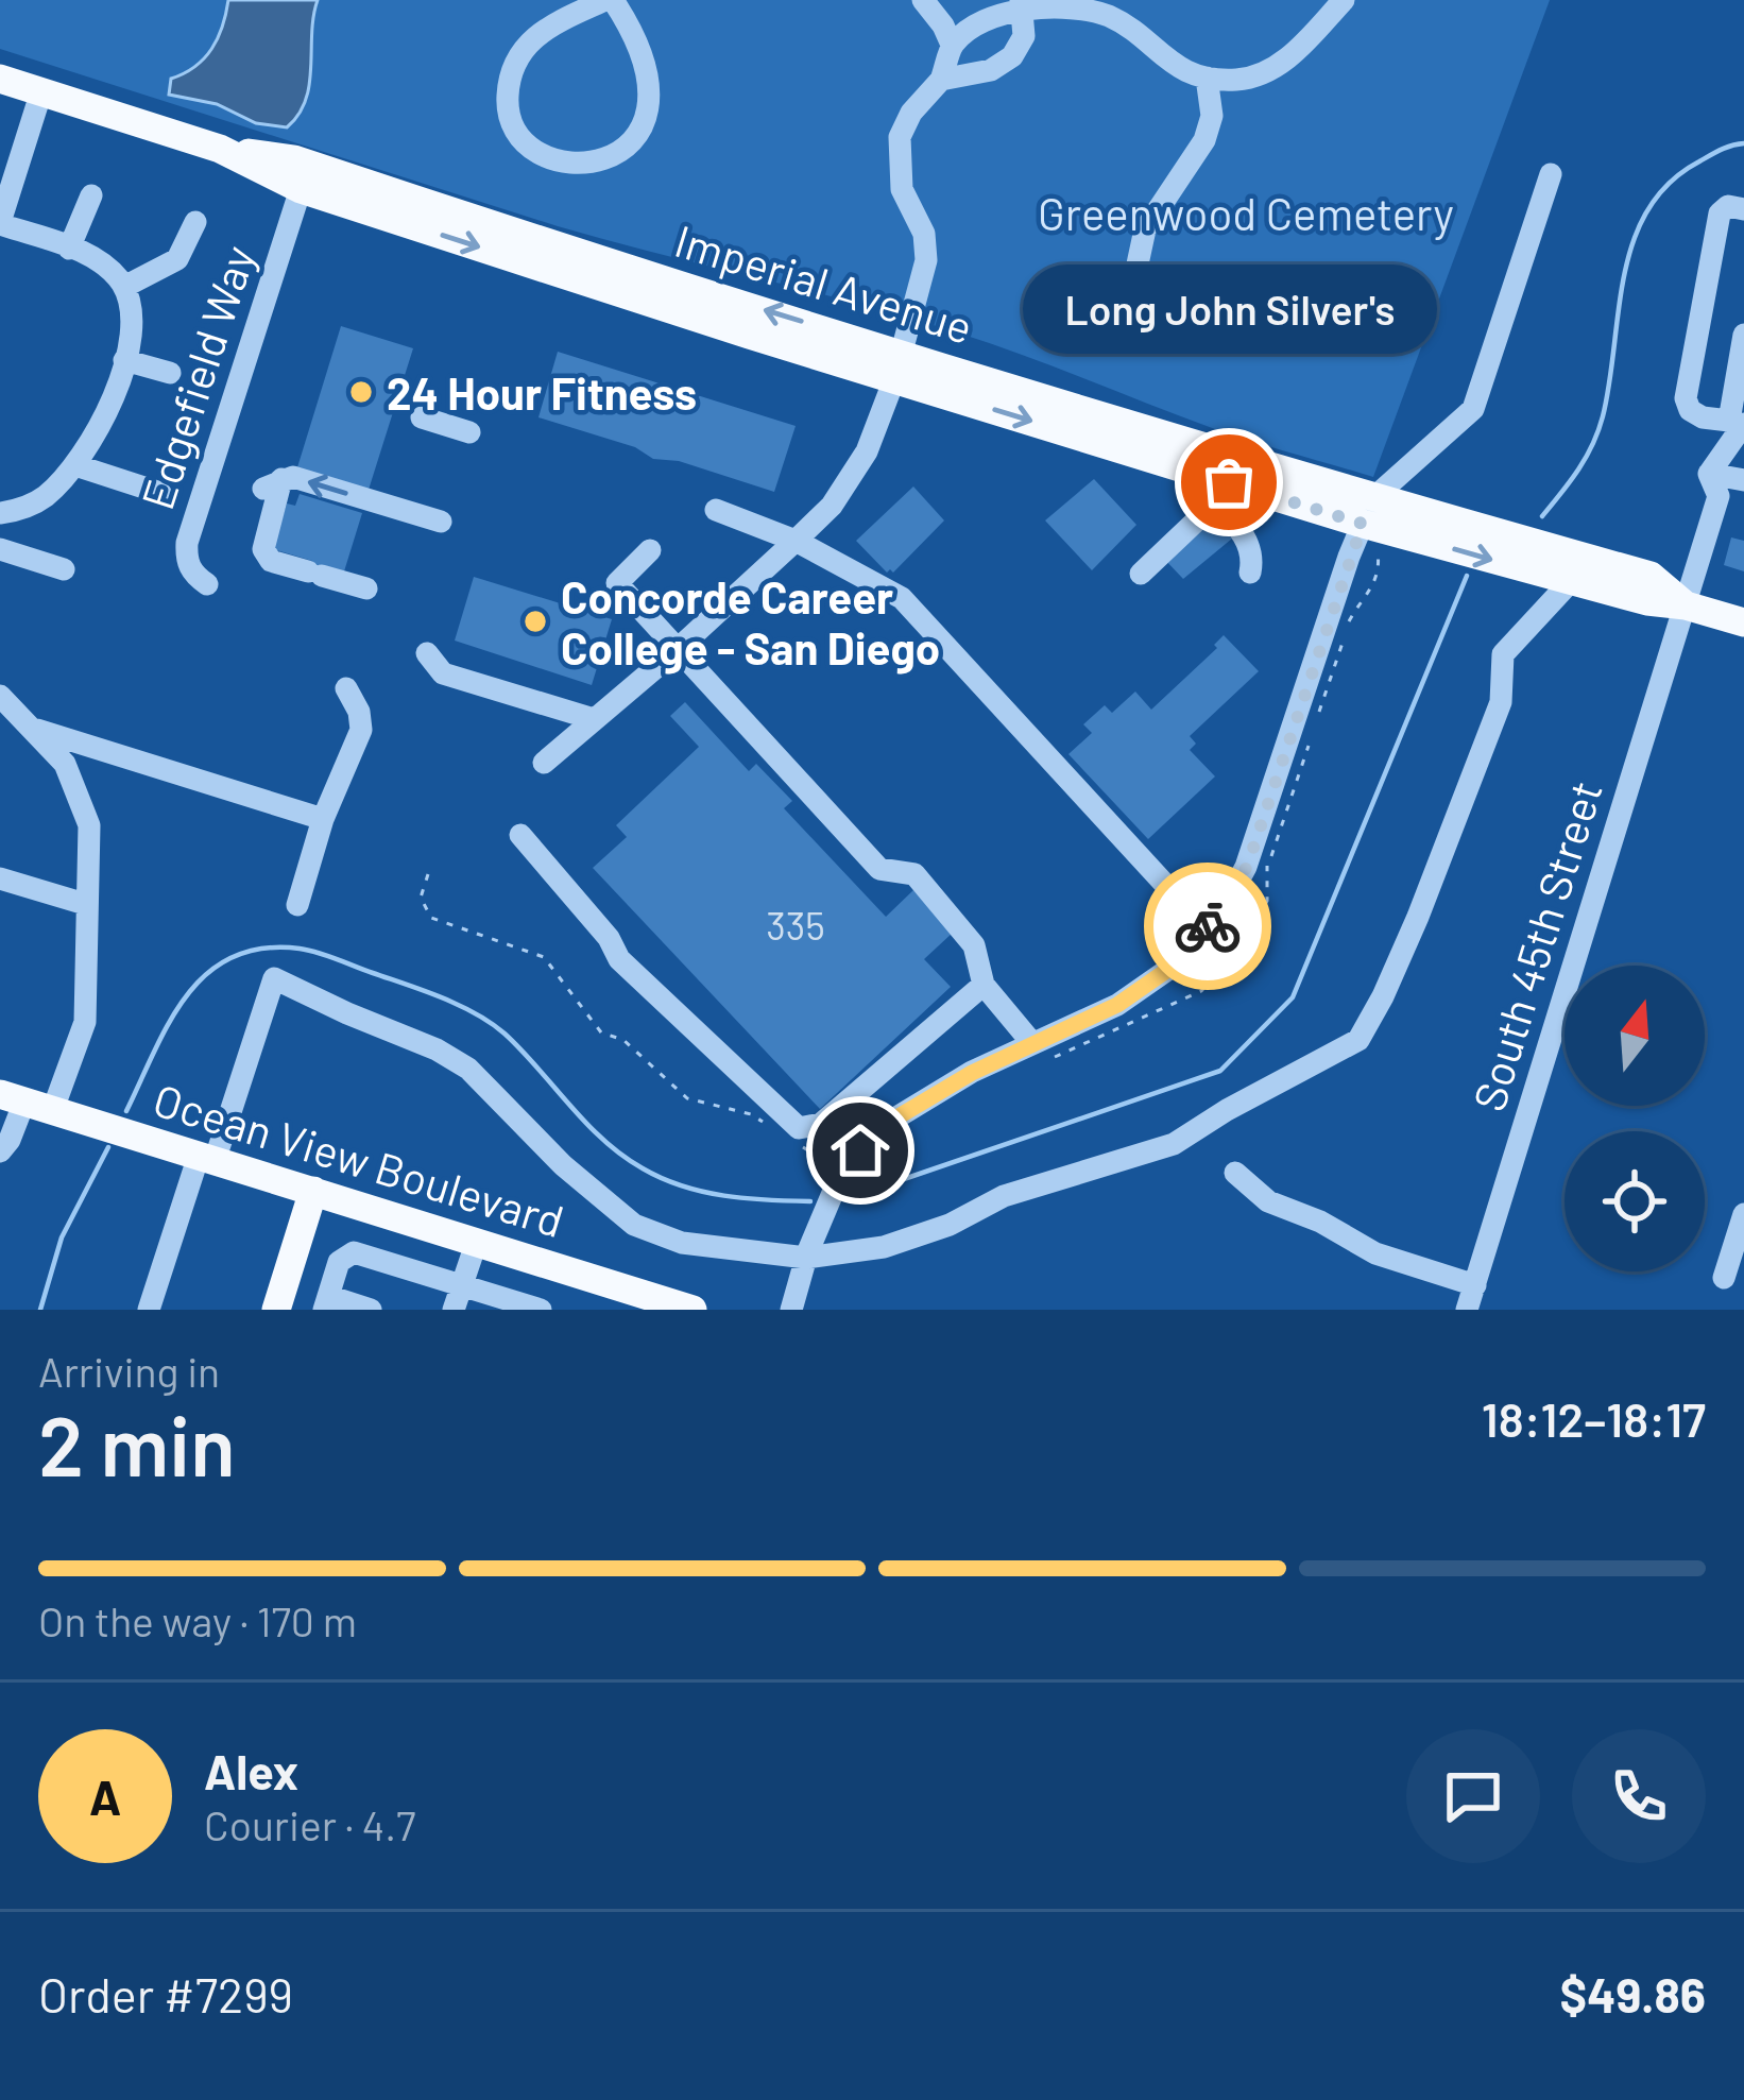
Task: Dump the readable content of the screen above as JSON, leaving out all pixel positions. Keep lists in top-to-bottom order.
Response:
{
  "streets": {
    "main road": ["Imperial Avenue", "Ocean View Boulevard"],
    "street": ["Edgefield Way", "South 45th Street"]
  },
  "crossings": [
    ["Imperial Avenue", "Edgefield Way"],
    ["Imperial Avenue", "South 45th Street"]
  ],
  "parks": ["Greenwood Cemetery"],
  "places": ["24 Hour Fitness", "Long John Silver's", "Concorde Career College - San Diego"],
  "house_numbers": ["335"],
  "north": "top",
  "page": {
    "bubble": "Long John Silver's",
    "heading": ["2 min", "Arriving in", "18:12–18:17"],
    "panel": [
      "Alex",
      "Courier · 4.7",
      "Order #7299",
      "$49.86"
    ],
    "bar": "On the way · 170 m",
    "round": "A"
  }
}
